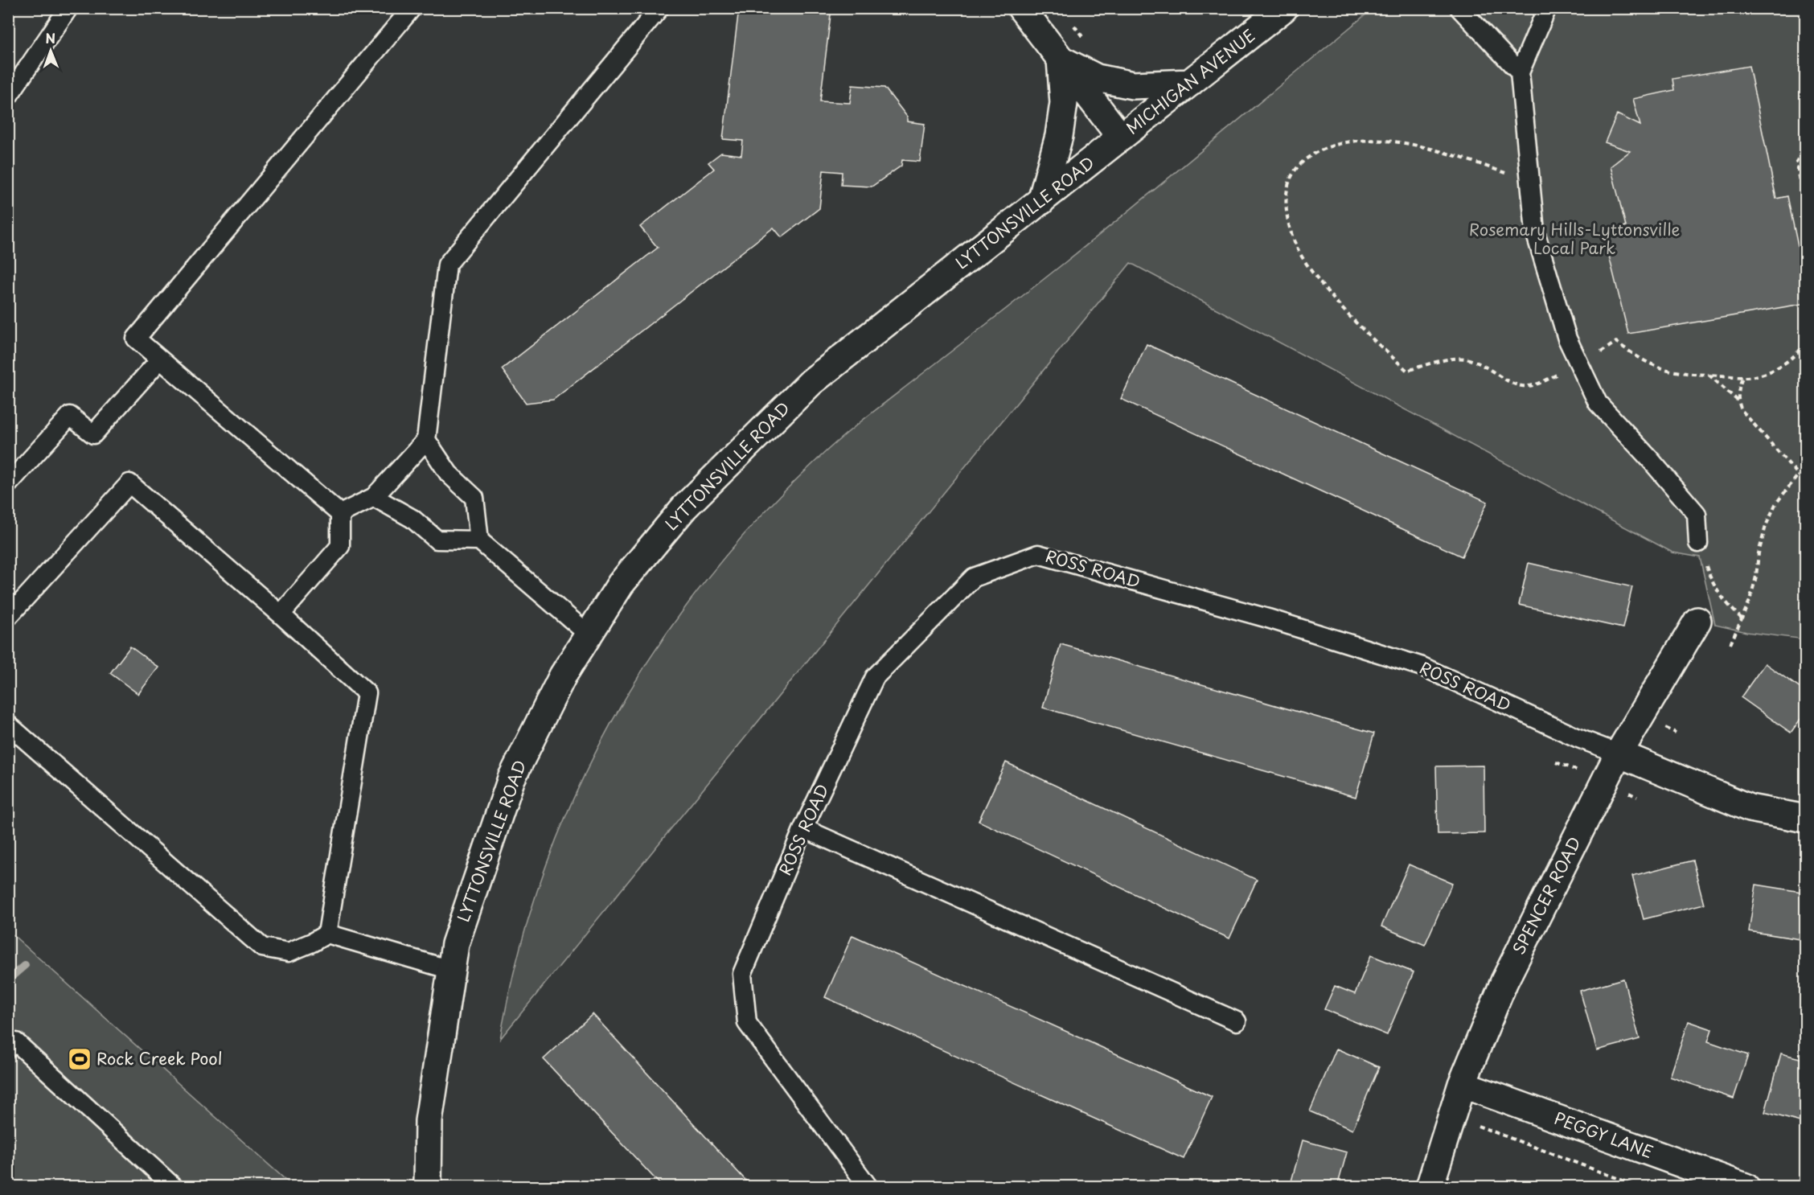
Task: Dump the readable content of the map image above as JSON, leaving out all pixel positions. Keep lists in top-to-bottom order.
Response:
{
  "streets": {
    "street": [
      "MICHIGAN AVENUE",
      "LYTTONSVILLE ROAD",
      "ROSS ROAD",
      "SPENCER ROAD",
      "PEGGY LANE"
    ]
  },
  "crossings": [
    ["MICHIGAN AVENUE", "LYTTONSVILLE ROAD"],
    ["ROSS ROAD", "SPENCER ROAD"],
    ["SPENCER ROAD", "PEGGY LANE"]
  ],
  "parks": ["Rosemary Hills-Lyttonsville Local Park"],
  "places": {
    "sports": ["Rock Creek Pool"]
  },
  "north": "top"
}
